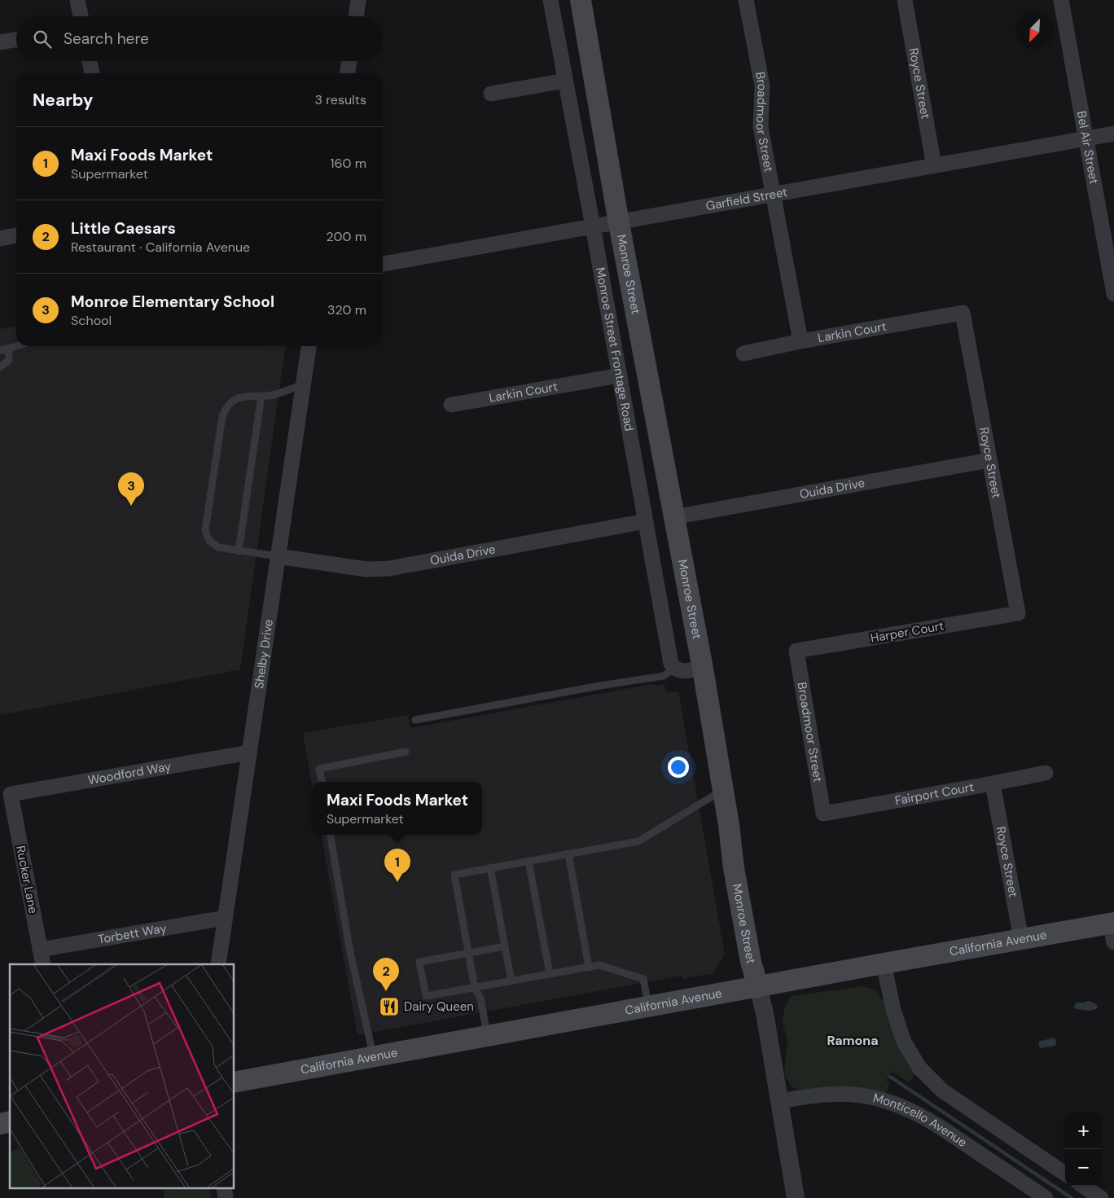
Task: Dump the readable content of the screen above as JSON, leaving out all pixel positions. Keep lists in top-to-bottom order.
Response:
{
  "streets": {
    "main road": ["Monroe Street", "California Avenue"],
    "street": [
      "Royce Street",
      "Broadmoor Street",
      "Bel Air Street",
      "Garfield Street",
      "Larkin Court",
      "Monroe Street Frontage Road",
      "Ouida Drive",
      "Harper Court",
      "Shelby Drive",
      "Woodford Way",
      "Fairport Court",
      "Rucker Lane",
      "Torbett Way",
      "Monticello Avenue"
    ]
  },
  "crossings": [
    ["Royce Street", "Garfield Street"],
    ["Royce Street", "Larkin Court"],
    ["Royce Street", "Ouida Drive"],
    ["Royce Street", "Harper Court"],
    ["Royce Street", "Fairport Court"],
    ["Royce Street", "California Avenue"],
    ["Broadmoor Street", "Garfield Street"],
    ["Broadmoor Street", "Larkin Court"],
    ["Broadmoor Street", "Harper Court"],
    ["Broadmoor Street", "Fairport Court"],
    ["Bel Air Street", "Garfield Street"],
    ["Garfield Street", "Monroe Street"],
    ["Garfield Street", "Monroe Street Frontage Road"],
    ["Monroe Street", "Ouida Drive"],
    ["Monroe Street", "California Avenue"],
    ["Monroe Street", "Monticello Avenue"],
    ["Larkin Court", "Monroe Street Frontage Road"],
    ["Monroe Street Frontage Road", "Ouida Drive"],
    ["Ouida Drive", "Shelby Drive"],
    ["Shelby Drive", "Woodford Way"],
    ["Shelby Drive", "Torbett Way"],
    ["Woodford Way", "Rucker Lane"],
    ["Rucker Lane", "Torbett Way"]
  ],
  "districts": ["Ramona"],
  "places": {
    "restaurant": ["Dairy Queen"]
  },
  "north": "bottom left",
  "page": {
    "search": "Search here",
    "heading": ["Nearby", "3 results"],
    "list": [
      {
        "mark": "1",
        "name": "Maxi Foods Market",
        "note": "Supermarket",
        "value": "160 m"
      },
      {
        "mark": "2",
        "name": "Little Caesars",
        "note": "Restaurant · California Avenue",
        "value": "200 m"
      },
      {
        "mark": "3",
        "name": "Monroe Elementary School",
        "note": "School",
        "value": "320 m"
      }
    ],
    "pins": ["3", "1", "2"],
    "popup": ["Maxi Foods Market", "Supermarket"],
    "map_buttons": ["+", "−"]
  }
}
